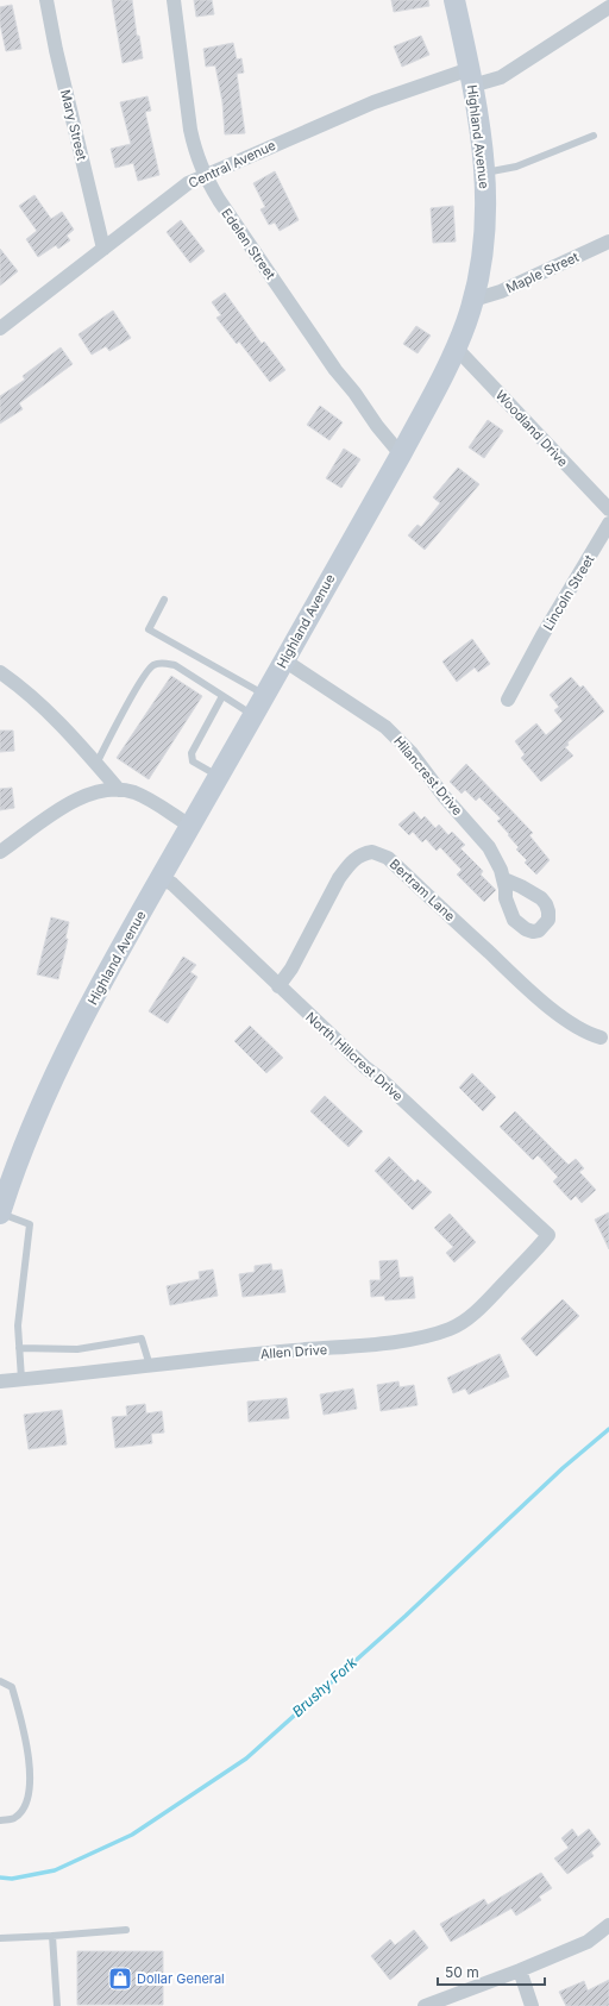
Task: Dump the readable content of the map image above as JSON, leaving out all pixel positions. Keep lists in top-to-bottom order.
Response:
{
  "streets": {
    "main road": ["Highland Avenue"],
    "street": [
      "Mary Street",
      "Central Avenue",
      "Edelen Street",
      "Maple Street",
      "Woodland Drive",
      "Lincoln Street",
      "Hilancrest Drive",
      "Bertram Lane",
      "North Hillcrest Drive",
      "Allen Drive"
    ]
  },
  "crossings": [
    ["Mary Street", "Central Avenue"],
    ["Highland Avenue", "Central Avenue"],
    ["Highland Avenue", "Edelen Street"],
    ["Highland Avenue", "Maple Street"],
    ["Highland Avenue", "Woodland Drive"],
    ["Highland Avenue", "Hilancrest Drive"],
    ["Highland Avenue", "North Hillcrest Drive"],
    ["Central Avenue", "Edelen Street"],
    ["Bertram Lane", "North Hillcrest Drive"],
    ["North Hillcrest Drive", "Allen Drive"]
  ],
  "water": ["Brushy Fork"],
  "places": {
    "shop": ["Dollar General"]
  },
  "scale_bar": "50 m"
}
